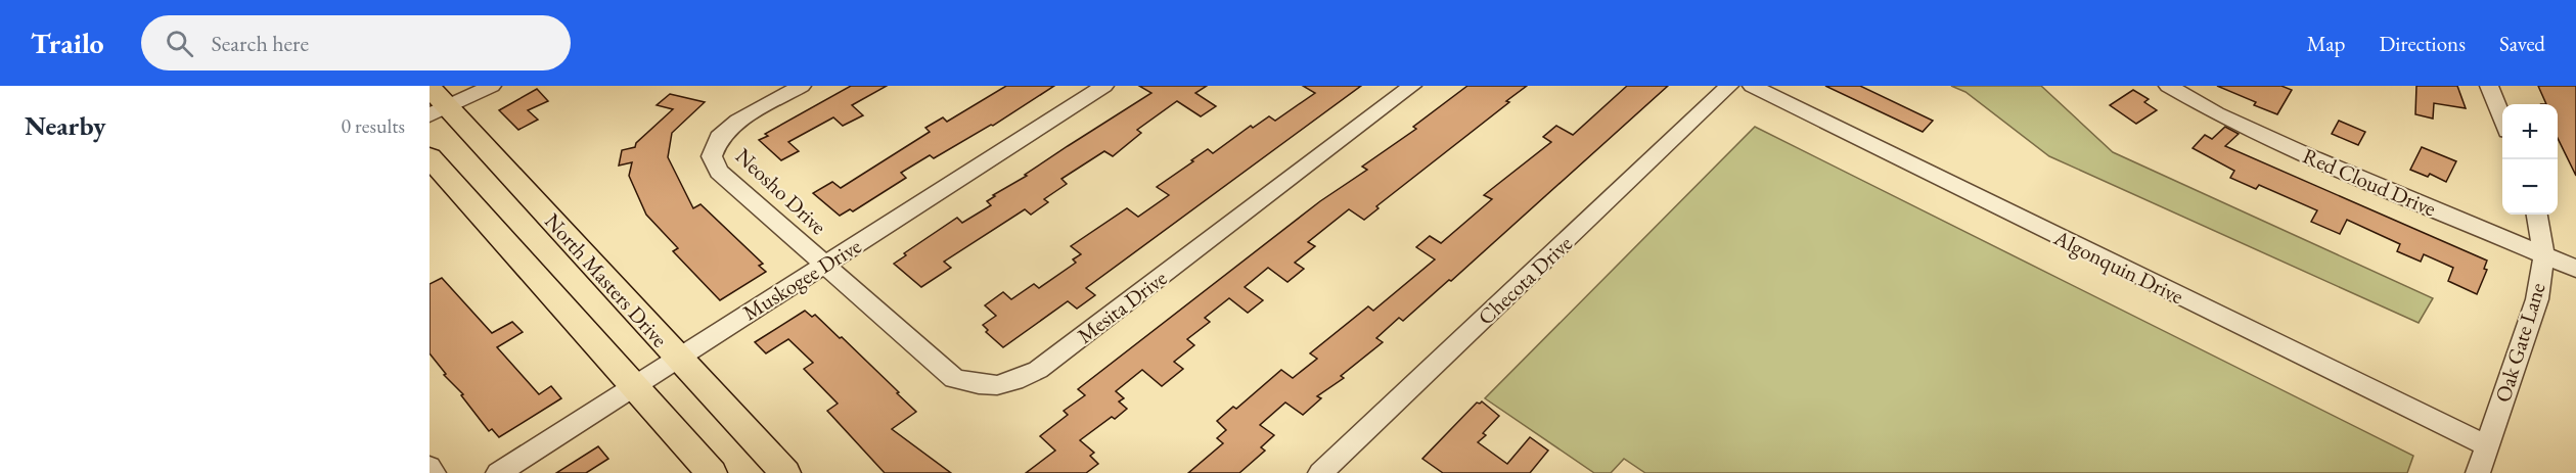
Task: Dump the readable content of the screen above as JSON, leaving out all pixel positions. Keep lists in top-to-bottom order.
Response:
{
  "streets": {
    "main road": ["North Masters Drive"],
    "street": [
      "Red Cloud Drive",
      "Neosho Drive",
      "Algonquin Drive",
      "Muskogee Drive",
      "Checota Drive",
      "Mesita Drive",
      "Oak Gate Lane"
    ]
  },
  "crossings": [
    ["Red Cloud Drive", "Oak Gate Lane"],
    ["Neosho Drive", "Muskogee Drive"],
    ["Neosho Drive", "Mesita Drive"],
    ["Algonquin Drive", "Oak Gate Lane"],
    ["Muskogee Drive", "North Masters Drive"],
    ["Muskogee Drive", "Mesita Drive"]
  ],
  "page": {
    "header": "Trailo",
    "search": "Search here",
    "nav": ["Map", "Directions", "Saved"],
    "heading": ["Nearby", "0 results"],
    "map_buttons": ["+", "−"]
  }
}
